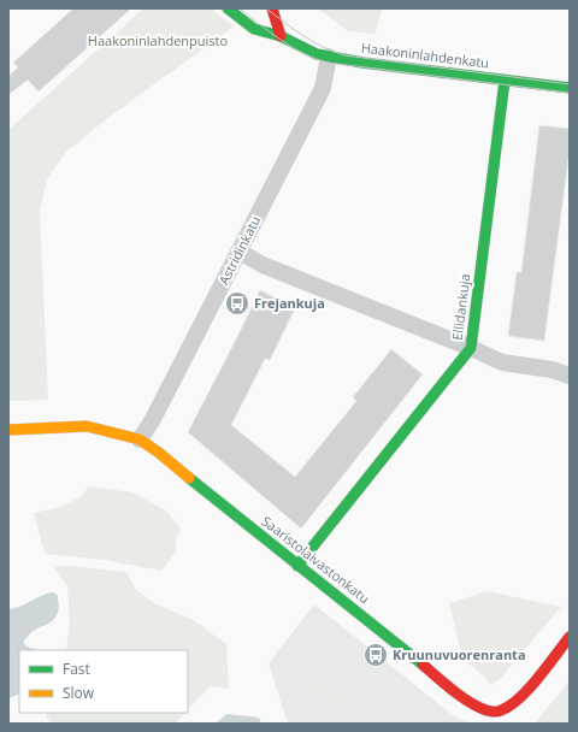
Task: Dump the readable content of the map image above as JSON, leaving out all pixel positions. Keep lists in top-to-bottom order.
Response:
{
  "streets": {
    "street": [
      "Haakoninlahdenkatu",
      "Astridinkatu",
      "Ellidankuja",
      "Saaristolaivastonkatu"
    ]
  },
  "crossings": [
    ["Haakoninlahdenkatu", "Astridinkatu"],
    ["Haakoninlahdenkatu", "Ellidankuja"],
    ["Astridinkatu", "Saaristolaivastonkatu"],
    ["Ellidankuja", "Saaristolaivastonkatu"]
  ],
  "parks": ["Haakoninlahdenpuisto"],
  "places": {
    "bus stop": ["Frejankuja", "Kruunuvuorenranta"]
  },
  "legend": ["Fast", "Slow"]
}
